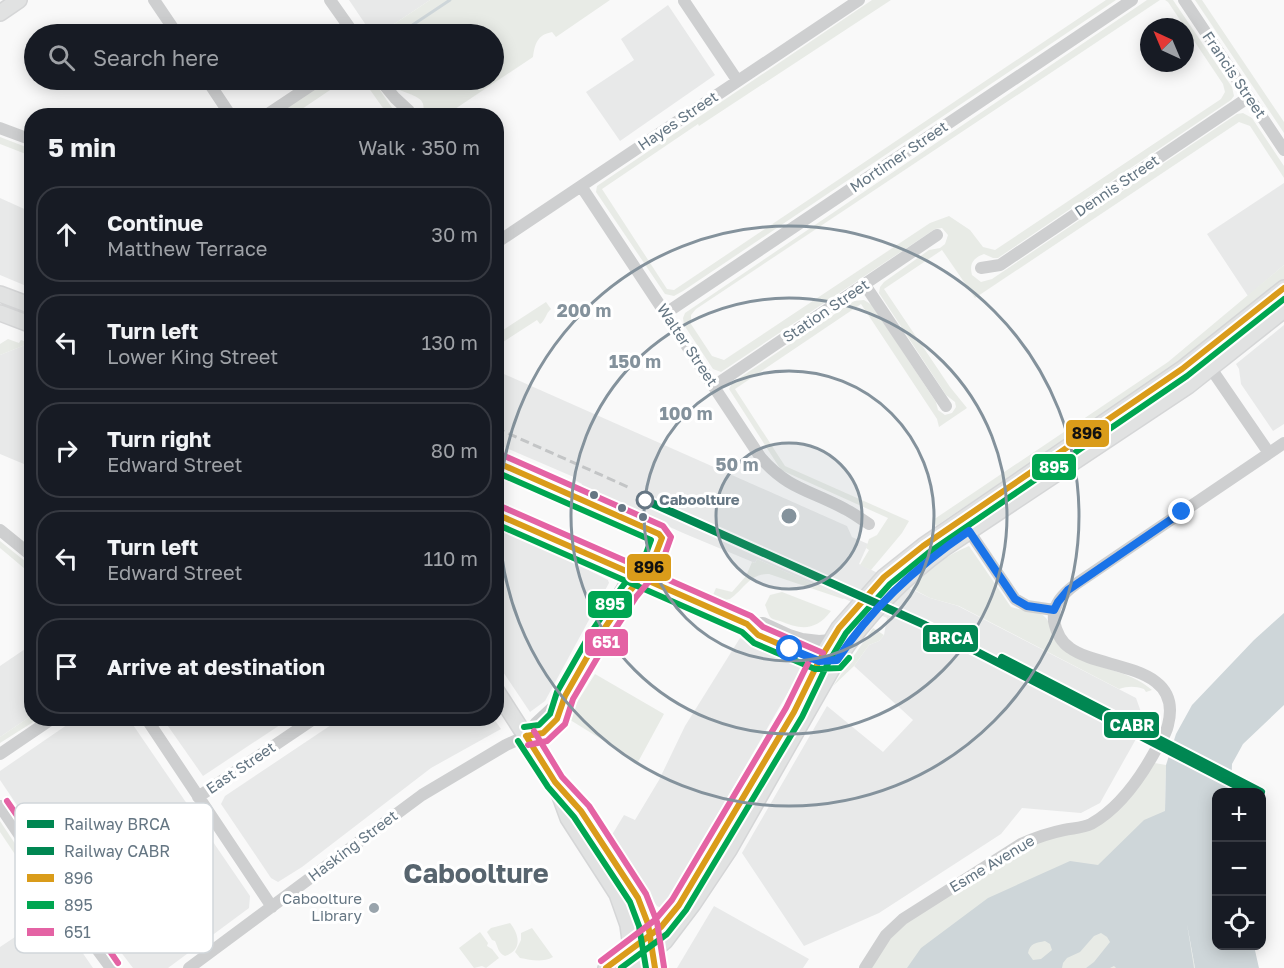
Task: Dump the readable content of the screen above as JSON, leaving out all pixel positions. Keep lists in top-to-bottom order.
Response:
{
  "streets": {
    "street": [
      "Francis Street",
      "Hayes Street",
      "Mortimer Street",
      "Dennis Street",
      "Station Street",
      "Walter Street",
      "East Street",
      "Hasking Street",
      "Esme Avenue"
    ]
  },
  "crossings": [
    ["Francis Street", "Dennis Street"],
    ["Hayes Street", "Walter Street"],
    ["Mortimer Street", "Walter Street"],
    ["Station Street", "Walter Street"]
  ],
  "districts": ["Caboolture"],
  "places": ["Caboolture", "Caboolture Library"],
  "lines": [
    "transit line 896",
    "transit line 895",
    "transit line 651",
    "rail line BRCA",
    "rail line CABR"
  ],
  "legend": [
    "Railway BRCA",
    "Railway CABR",
    "896",
    "895",
    "651"
  ],
  "north": "top left",
  "page": {
    "search": "Search here",
    "heading": ["5 min", "Walk · 350 m"],
    "list": [
      ["Continue", "Matthew Terrace", "30 m"],
      ["Turn left", "Lower King Street", "130 m"],
      ["Turn right", "Edward Street", "80 m"],
      ["Turn left", "Edward Street", "110 m"],
      "Arrive at destination"
    ],
    "map_buttons": ["+", "−"]
  },
  "rings": [
    "200 m",
    "150 m",
    "100 m",
    "50 m"
  ]
}
